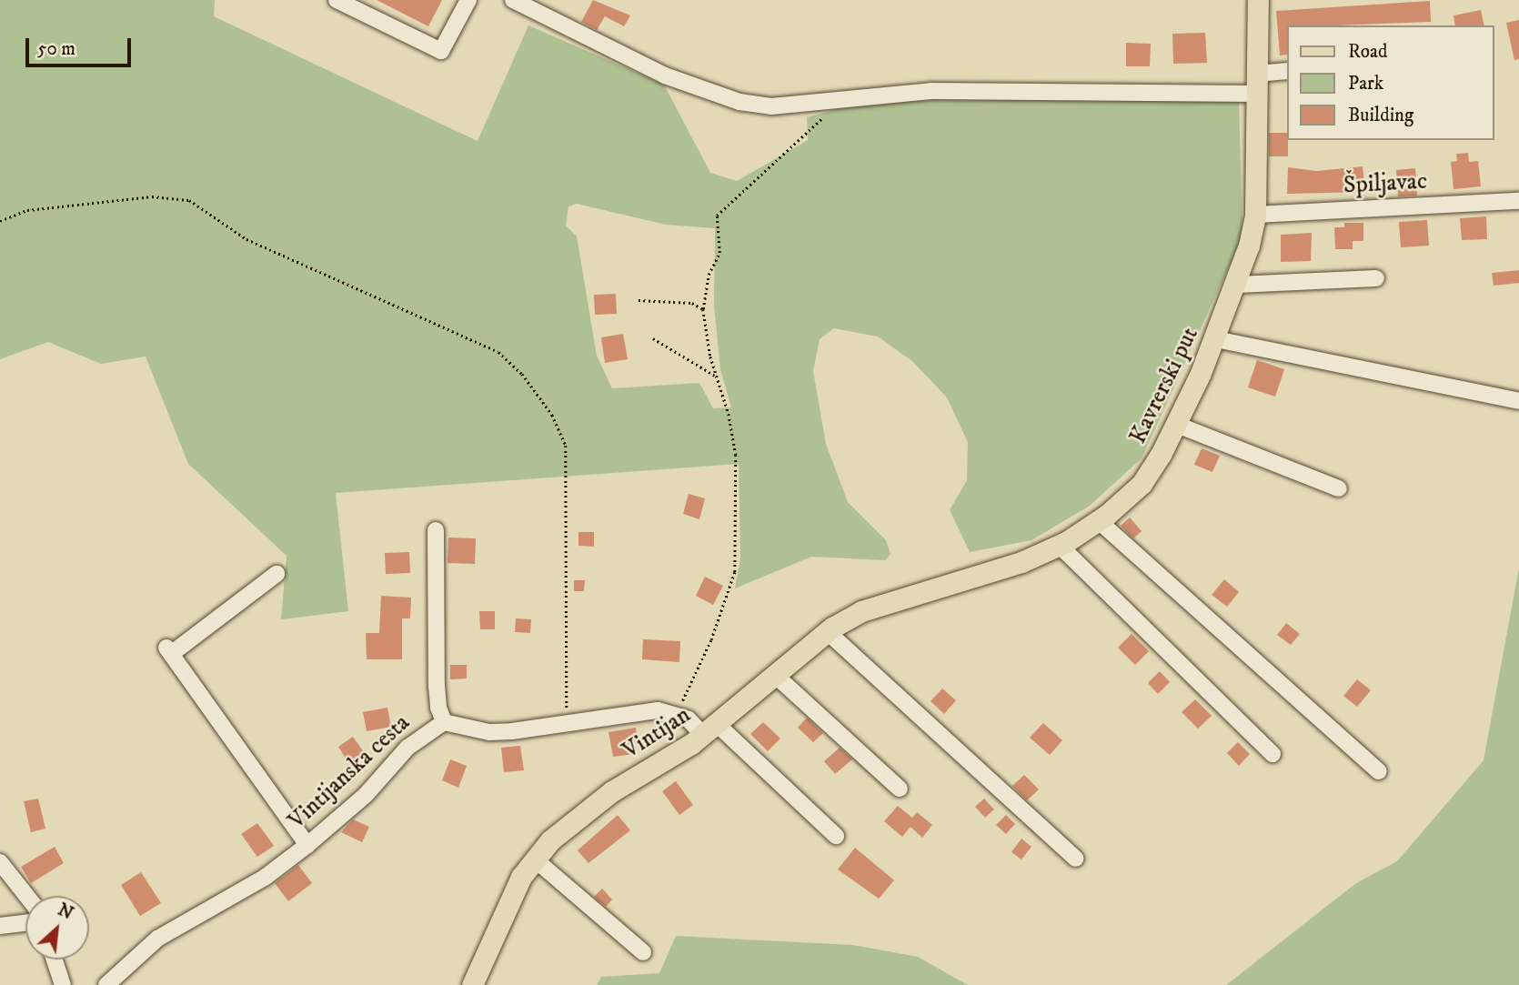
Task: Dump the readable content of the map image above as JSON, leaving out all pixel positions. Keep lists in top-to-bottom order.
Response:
{
  "streets": {
    "main road": ["Kavrerski put", "Vintijan"],
    "street": ["Špiljavac", "Vintijanska cesta"]
  },
  "crossings": [
    ["Špiljavac", "Kavrerski put"],
    ["Kavrerski put", "Vintijan"]
  ],
  "legend": ["Road", "Park", "Building"],
  "scale_bar": "50 m",
  "north": "top right"
}
